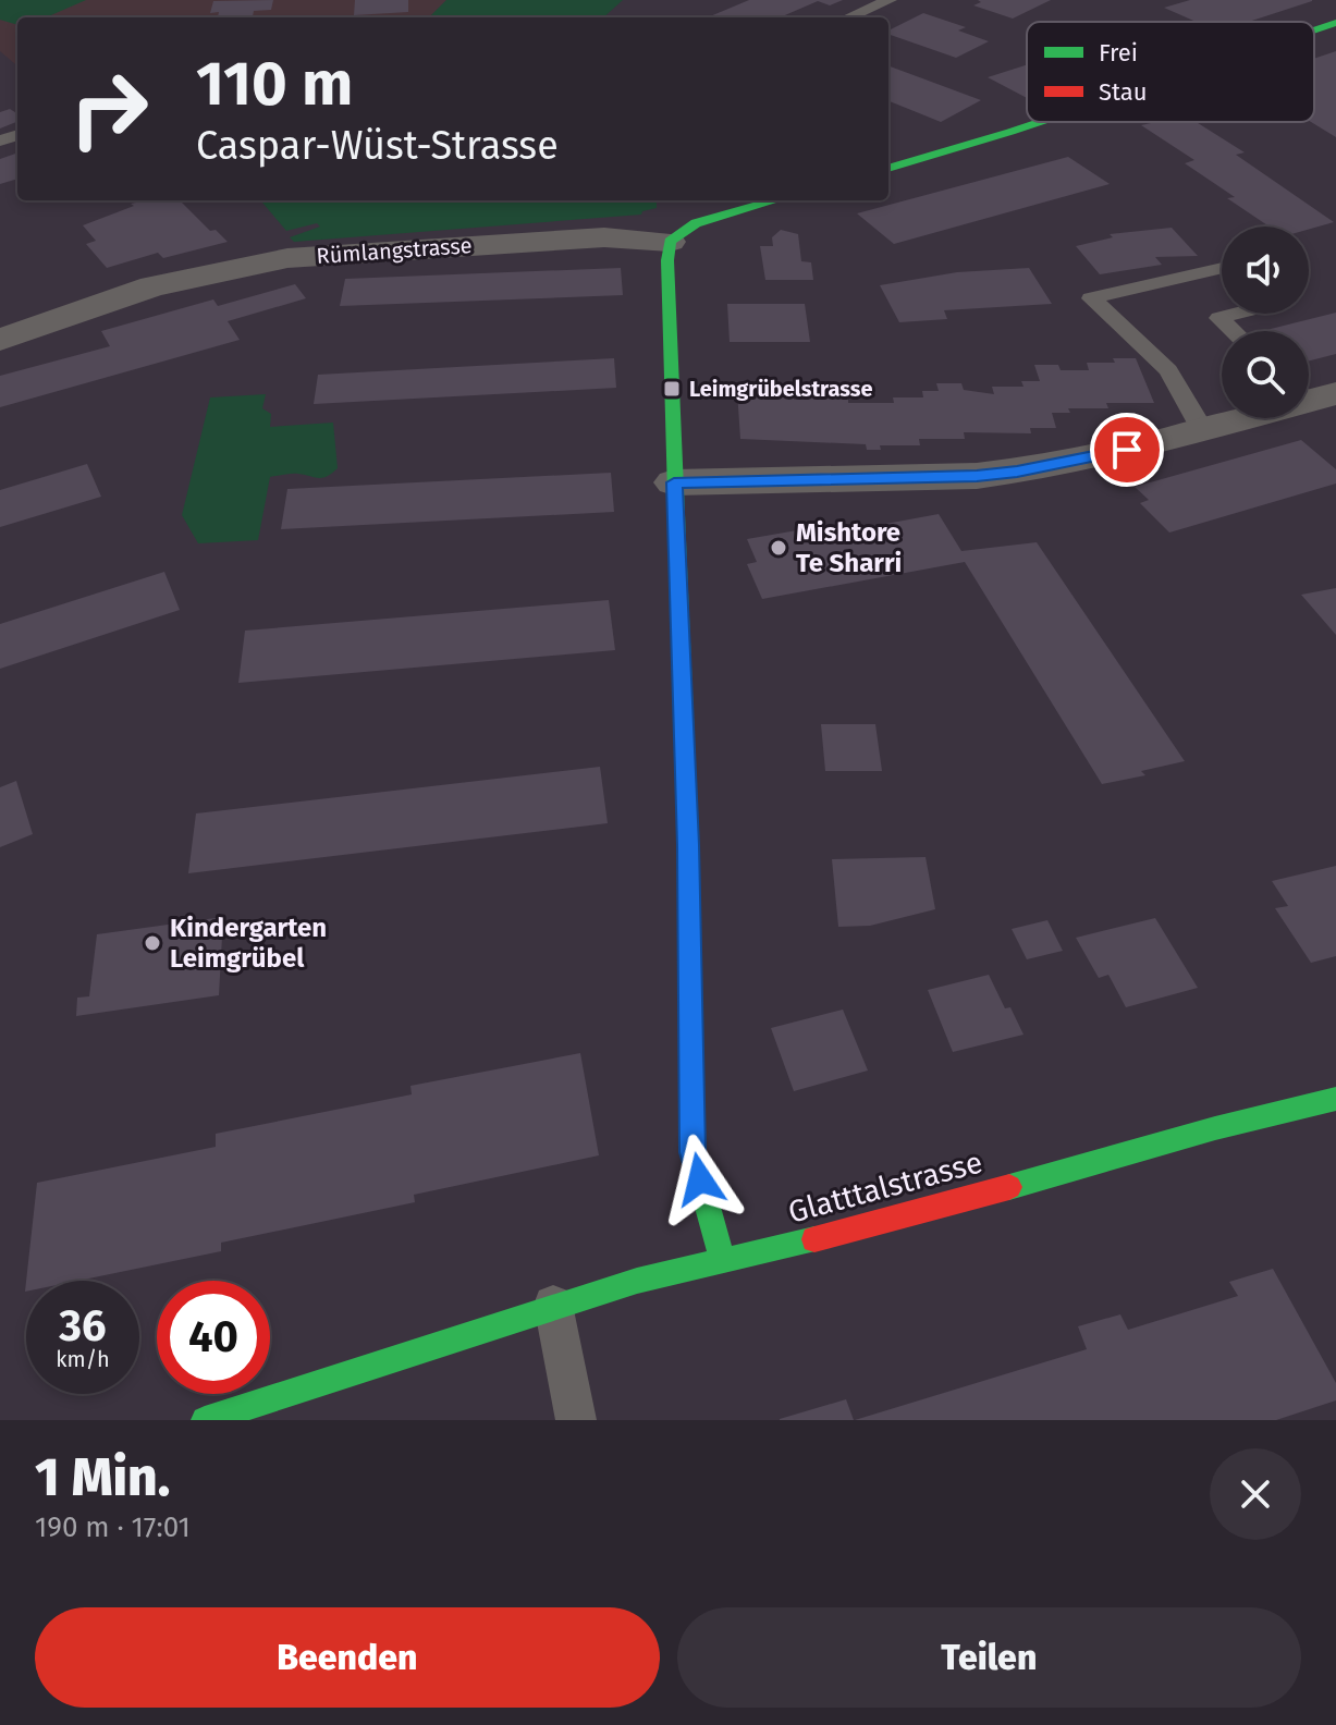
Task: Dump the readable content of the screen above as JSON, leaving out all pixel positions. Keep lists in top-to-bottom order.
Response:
{
  "streets": {
    "street": ["Rümlangstrasse", "Glatttalstrasse"]
  },
  "places": {
    "transit": ["Leimgrübelstrasse"],
    "other": ["Mishtore Te Sharri", "Kindergarten Leimgrübel"]
  },
  "legend": ["Frei", "Stau"],
  "page": {
    "turn": ["110 m", "Caspar-Wüst-Strasse"],
    "speed": "36 km/h",
    "limit": "40",
    "heading": ["1 Min.", "190 m · 17:01"],
    "buttons": ["Beenden", "Teilen"]
  }
}
